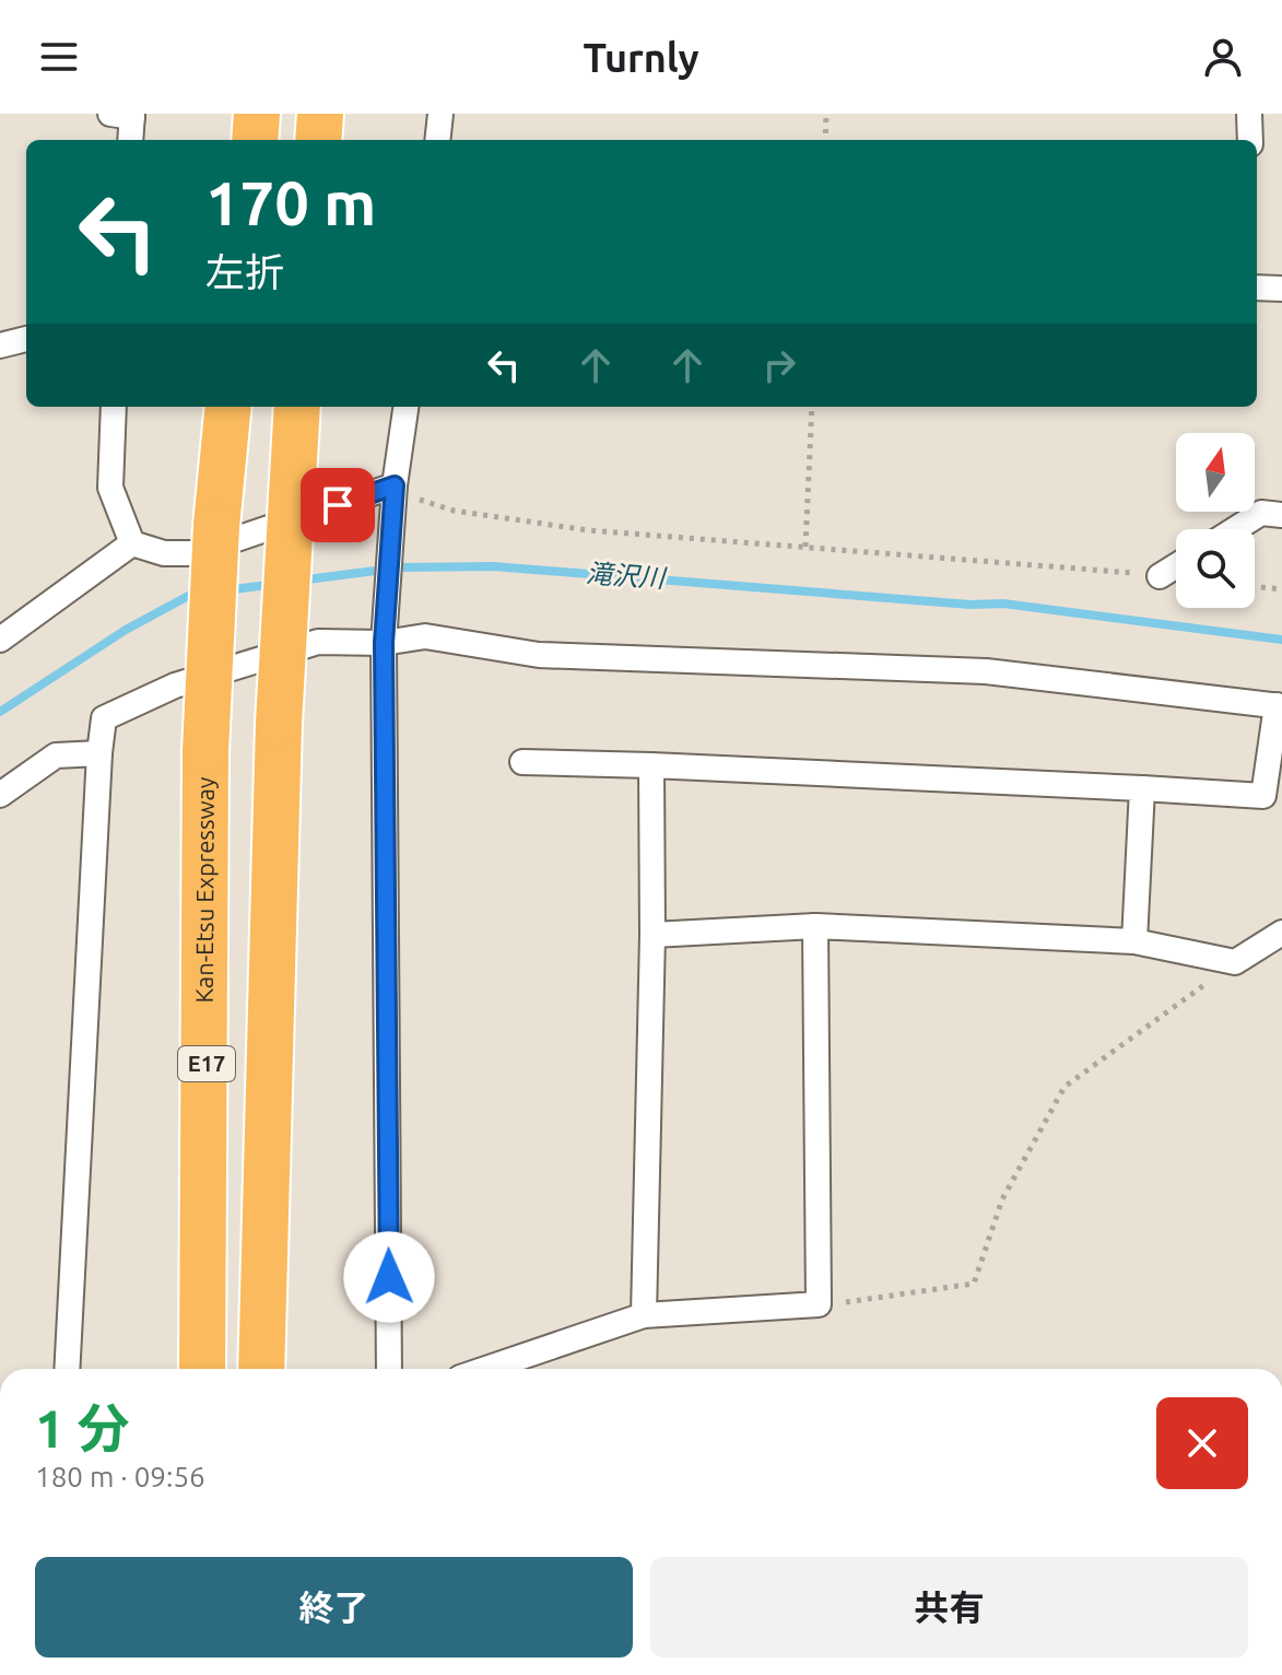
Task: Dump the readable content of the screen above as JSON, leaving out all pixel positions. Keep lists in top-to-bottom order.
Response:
{
  "streets": {
    "highway": ["Kan-Etsu Expressway", "E17"]
  },
  "water": ["滝沢川"],
  "north": "top",
  "page": {
    "header": "Turnly",
    "turn": ["170 m", "左折"],
    "heading": ["1 分", "180 m · 09:56"],
    "buttons": ["終了", "共有"]
  }
}
